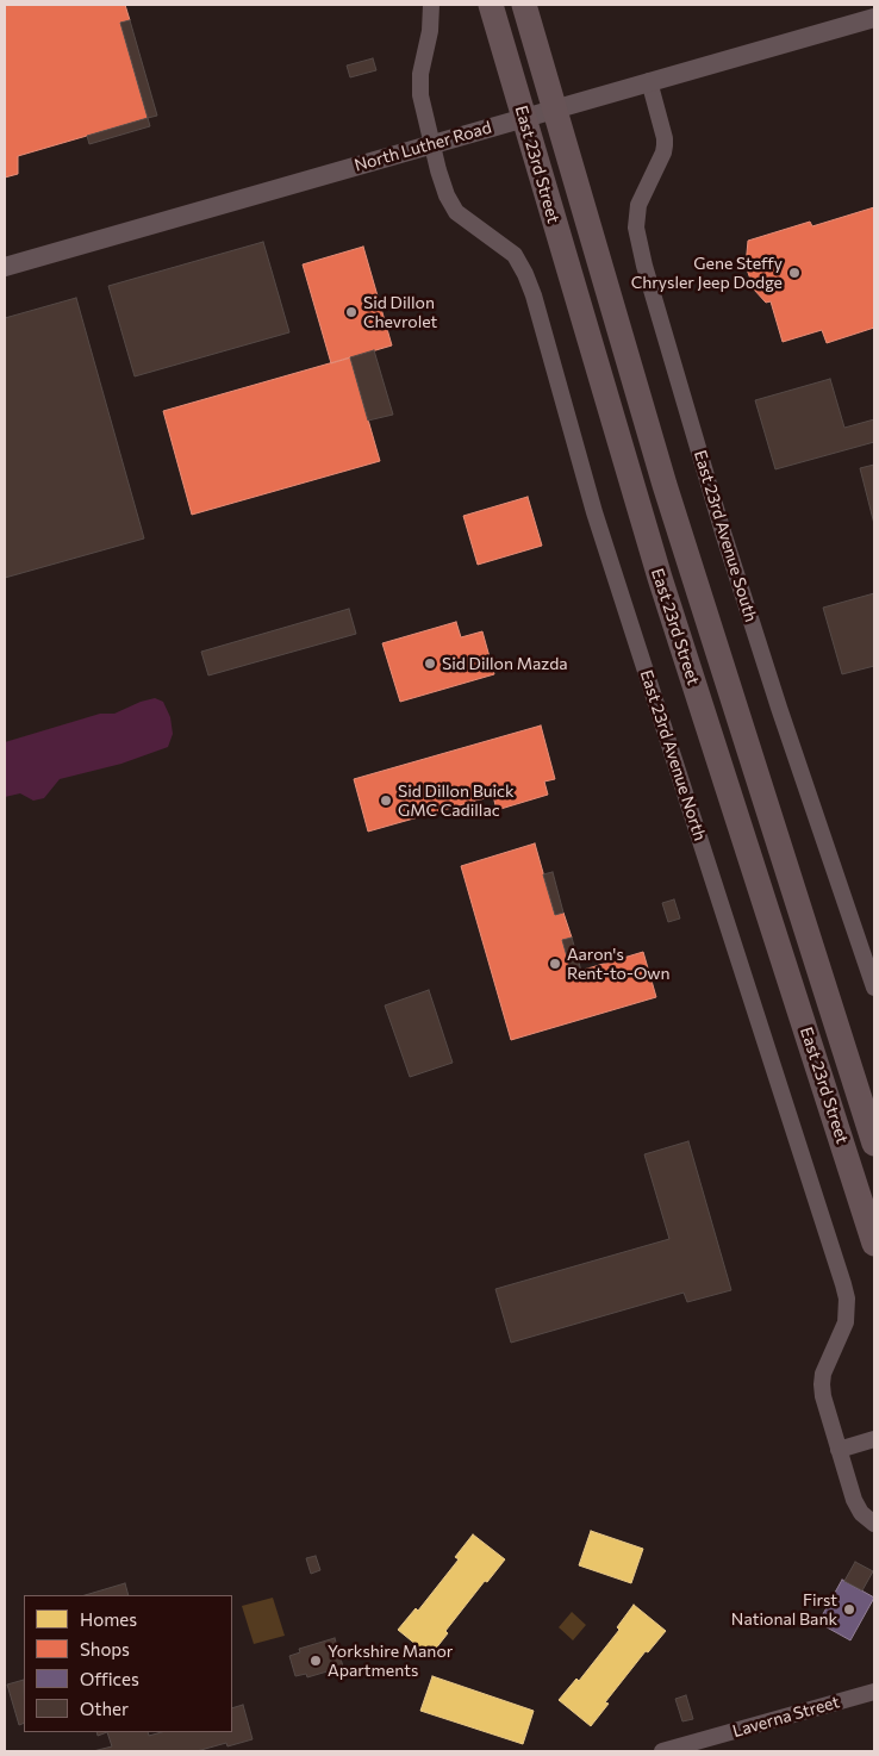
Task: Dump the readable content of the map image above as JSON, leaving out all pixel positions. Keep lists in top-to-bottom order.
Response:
{
  "streets": {
    "main road": ["East 23rd Street"],
    "street": [
      "North Luther Road",
      "East 23rd Avenue South",
      "East 23rd Avenue North",
      "Laverna Street"
    ]
  },
  "crossings": [
    ["North Luther Road", "East 23rd Street"],
    ["North Luther Road", "East 23rd Avenue South"],
    ["North Luther Road", "East 23rd Avenue North"]
  ],
  "places": [
    "Gene Steffy Chrysler Jeep Dodge",
    "Sid Dillon Chevrolet",
    "Sid Dillon Mazda",
    "Sid Dillon Buick GMC Cadillac",
    "Aaron's Rent-to-Own",
    "First National Bank",
    "Yorkshire Manor Apartments"
  ],
  "legend": [
    "Homes",
    "Shops",
    "Offices",
    "Other"
  ]
}
